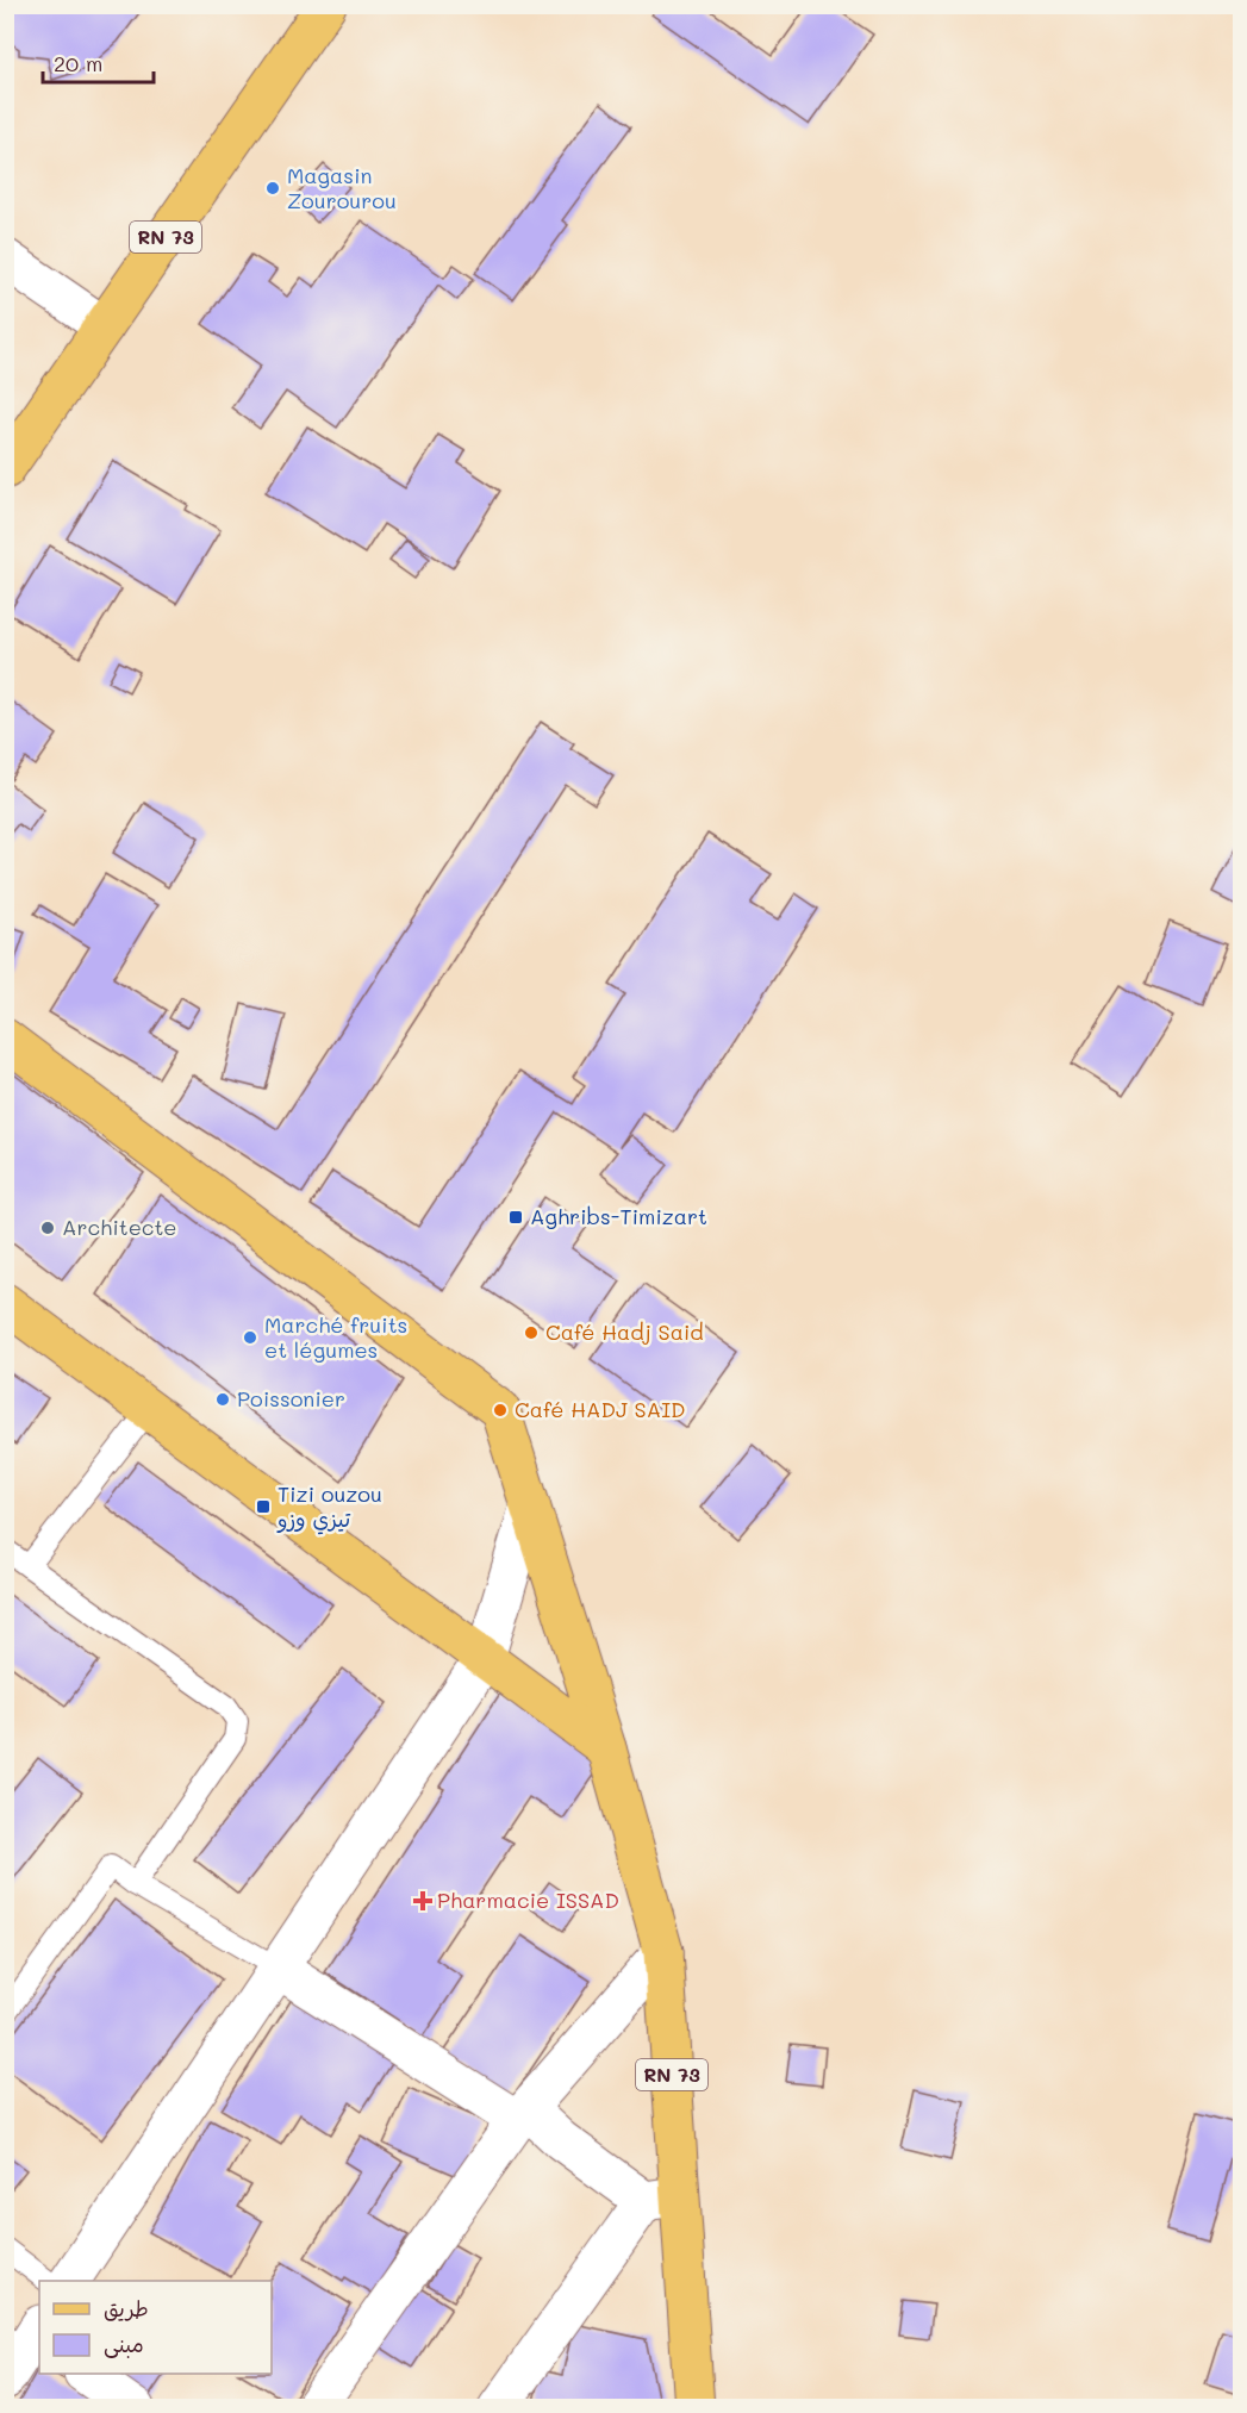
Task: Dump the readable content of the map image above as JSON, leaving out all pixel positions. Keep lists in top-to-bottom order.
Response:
{
  "streets": {
    "main road": ["RN 73"]
  },
  "places": {
    "other": [
      "Magasin Zourourou",
      "Architecte",
      "Café Hadj Said",
      "Marché fruits et légumes",
      "Poissonier",
      "Café HADJ SAID"
    ],
    "transit": ["Aghribs-Timizart", "Tizi ouzou تيزي وزو"],
    "health": ["Pharmacie ISSAD"]
  },
  "legend": ["طريق", "مبنى"],
  "scale_bar": "20 m"
}
